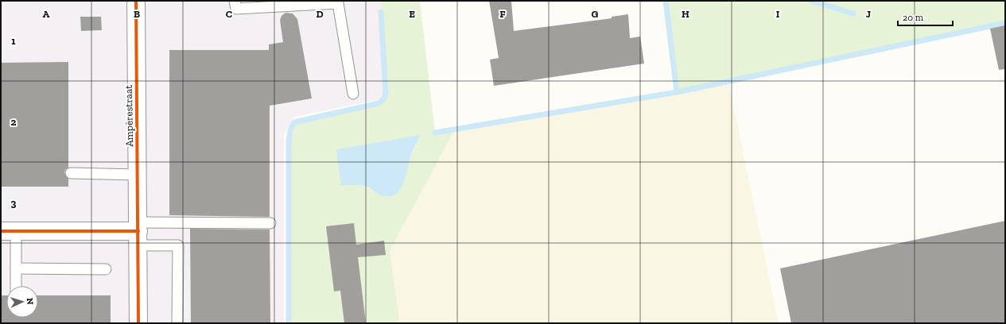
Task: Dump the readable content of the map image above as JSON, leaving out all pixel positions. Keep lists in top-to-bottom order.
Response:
{
  "streets": {
    "street": ["Ampèrestraat"]
  },
  "scale_bar": "20 m",
  "north": "right",
  "grid": {
    "columns": [
      "A",
      "B",
      "C",
      "D",
      "E",
      "F",
      "G",
      "H",
      "I",
      "J"
    ],
    "rows": ["1", "2", "3"]
  }
}
